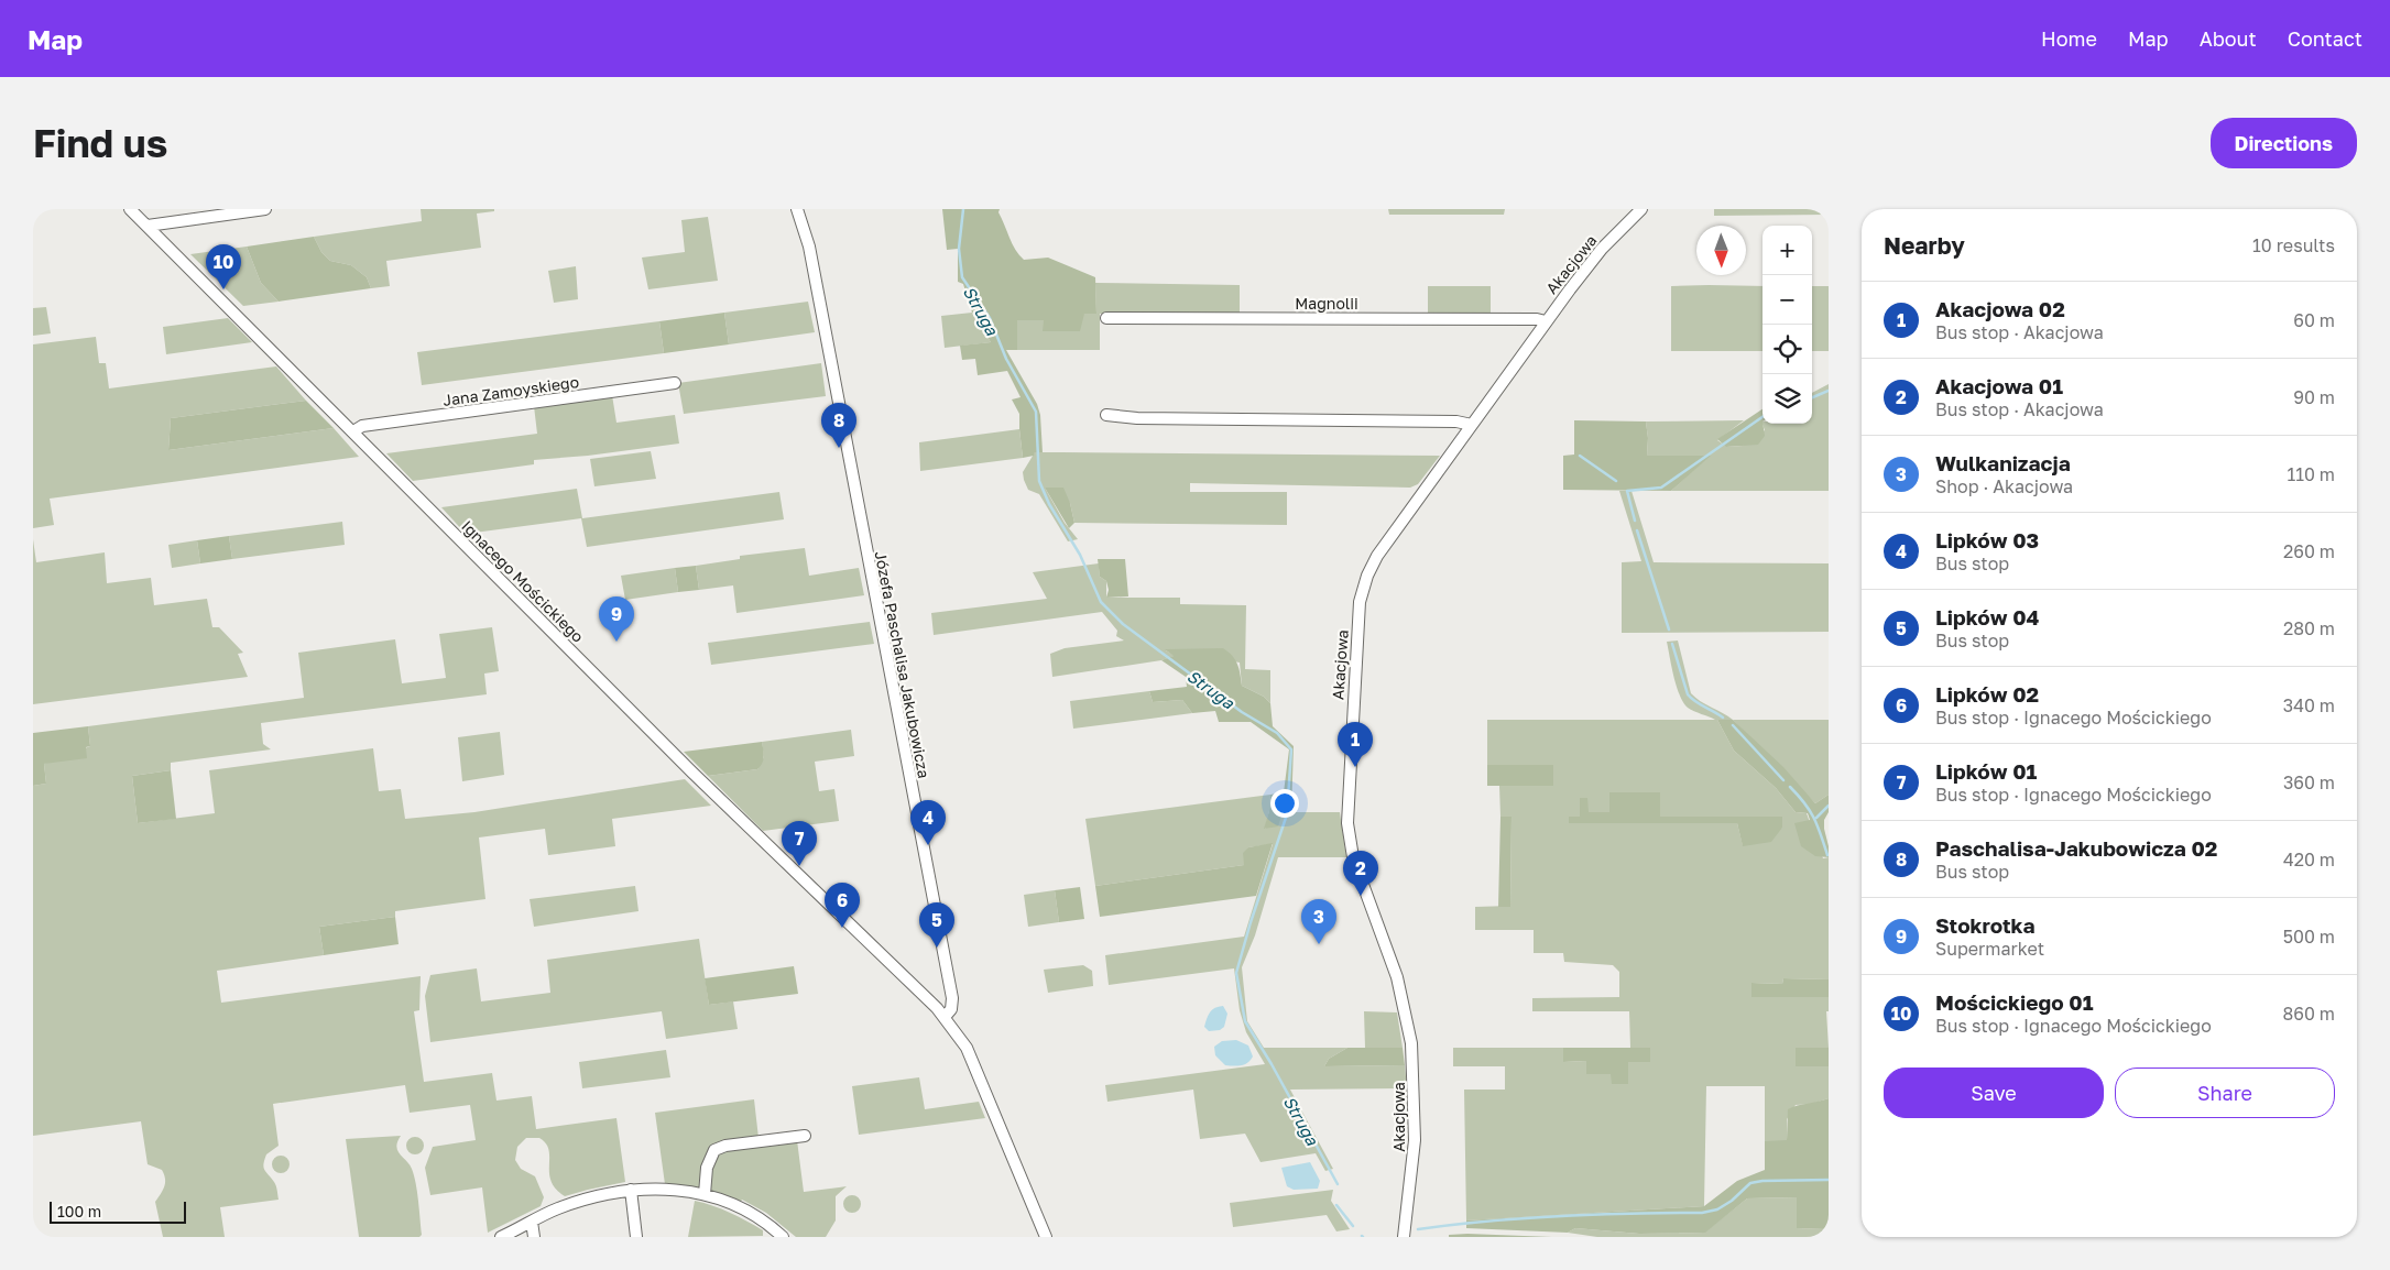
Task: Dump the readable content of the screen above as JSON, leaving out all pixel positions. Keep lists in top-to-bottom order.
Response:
{
  "streets": {
    "street": [
      "Akacjowa",
      "Magnolii",
      "Jana Zamoyskiego",
      "Ignacego Mościckiego",
      "Józefa Paschalisa Jakubowicza"
    ]
  },
  "crossings": [
    ["Akacjowa", "Magnolii"],
    ["Jana Zamoyskiego", "Ignacego Mościckiego"],
    ["Ignacego Mościckiego", "Józefa Paschalisa Jakubowicza"]
  ],
  "water": ["Struga"],
  "scale_bar": "100 m",
  "north": "bottom",
  "page": {
    "header": "Map",
    "nav": [
      "Home",
      "Map",
      "About",
      "Contact"
    ],
    "buttons": [
      "Directions",
      ["Save", "Share"]
    ],
    "title": "Find us",
    "heading": ["Nearby", "10 results"],
    "map_buttons": ["+", "−"],
    "pins": [
      "10",
      "8",
      "9",
      "1",
      "4",
      "7",
      "2",
      "6",
      "3",
      "5"
    ],
    "list": [
      {
        "mark": "1",
        "name": "Akacjowa 02",
        "note": "Bus stop · Akacjowa",
        "value": "60 m"
      },
      {
        "mark": "2",
        "name": "Akacjowa 01",
        "note": "Bus stop · Akacjowa",
        "value": "90 m"
      },
      {
        "mark": "3",
        "name": "Wulkanizacja",
        "note": "Shop · Akacjowa",
        "value": "110 m"
      },
      {
        "mark": "4",
        "name": "Lipków 03",
        "note": "Bus stop",
        "value": "260 m"
      },
      {
        "mark": "5",
        "name": "Lipków 04",
        "note": "Bus stop",
        "value": "280 m"
      },
      {
        "mark": "6",
        "name": "Lipków 02",
        "note": "Bus stop · Ignacego Mościckiego",
        "value": "340 m"
      },
      {
        "mark": "7",
        "name": "Lipków 01",
        "note": "Bus stop · Ignacego Mościckiego",
        "value": "360 m"
      },
      {
        "mark": "8",
        "name": "Paschalisa-Jakubowicza 02",
        "note": "Bus stop",
        "value": "420 m"
      },
      {
        "mark": "9",
        "name": "Stokrotka",
        "note": "Supermarket",
        "value": "500 m"
      },
      {
        "mark": "10",
        "name": "Mościckiego 01",
        "note": "Bus stop · Ignacego Mościckiego",
        "value": "860 m"
      }
    ],
    "scale": "100 m"
  }
}
